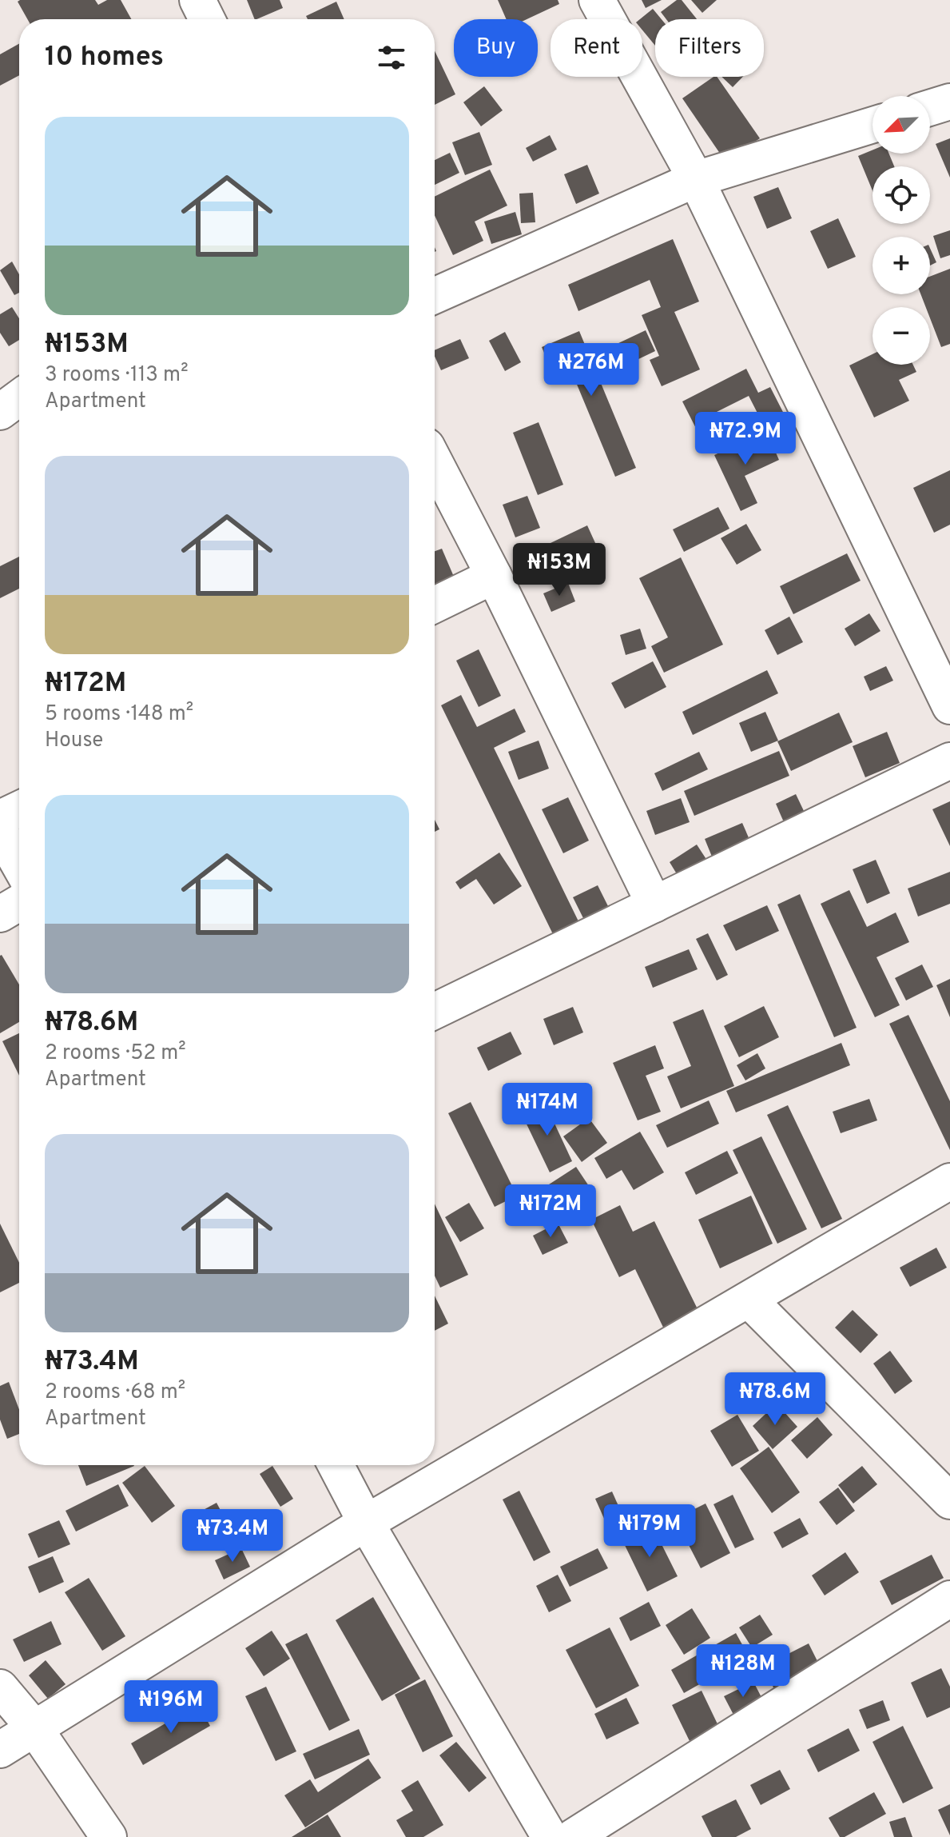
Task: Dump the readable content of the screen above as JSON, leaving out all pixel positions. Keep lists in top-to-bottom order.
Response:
{
  "north": "bottom left",
  "page": {
    "chip": ["Buy", "Rent", "Filters"],
    "heading": "10 homes",
    "map_buttons": ["+", "−"],
    "list": [
      {
        "name": "₦153M",
        "note": "3 rooms · 113 m² · Apartment"
      },
      {
        "name": "₦172M",
        "note": "5 rooms · 148 m² · House"
      },
      {
        "name": "₦78.6M",
        "note": "2 rooms · 52 m² · Apartment"
      },
      {
        "name": "₦73.4M",
        "note": "2 rooms · 68 m² · Apartment"
      }
    ],
    "price": [
      "₦276M",
      "₦72.9M",
      "₦153M",
      "₦174M",
      "₦172M",
      "₦78.6M",
      "₦179M",
      "₦73.4M",
      "₦128M",
      "₦196M"
    ]
  }
}
